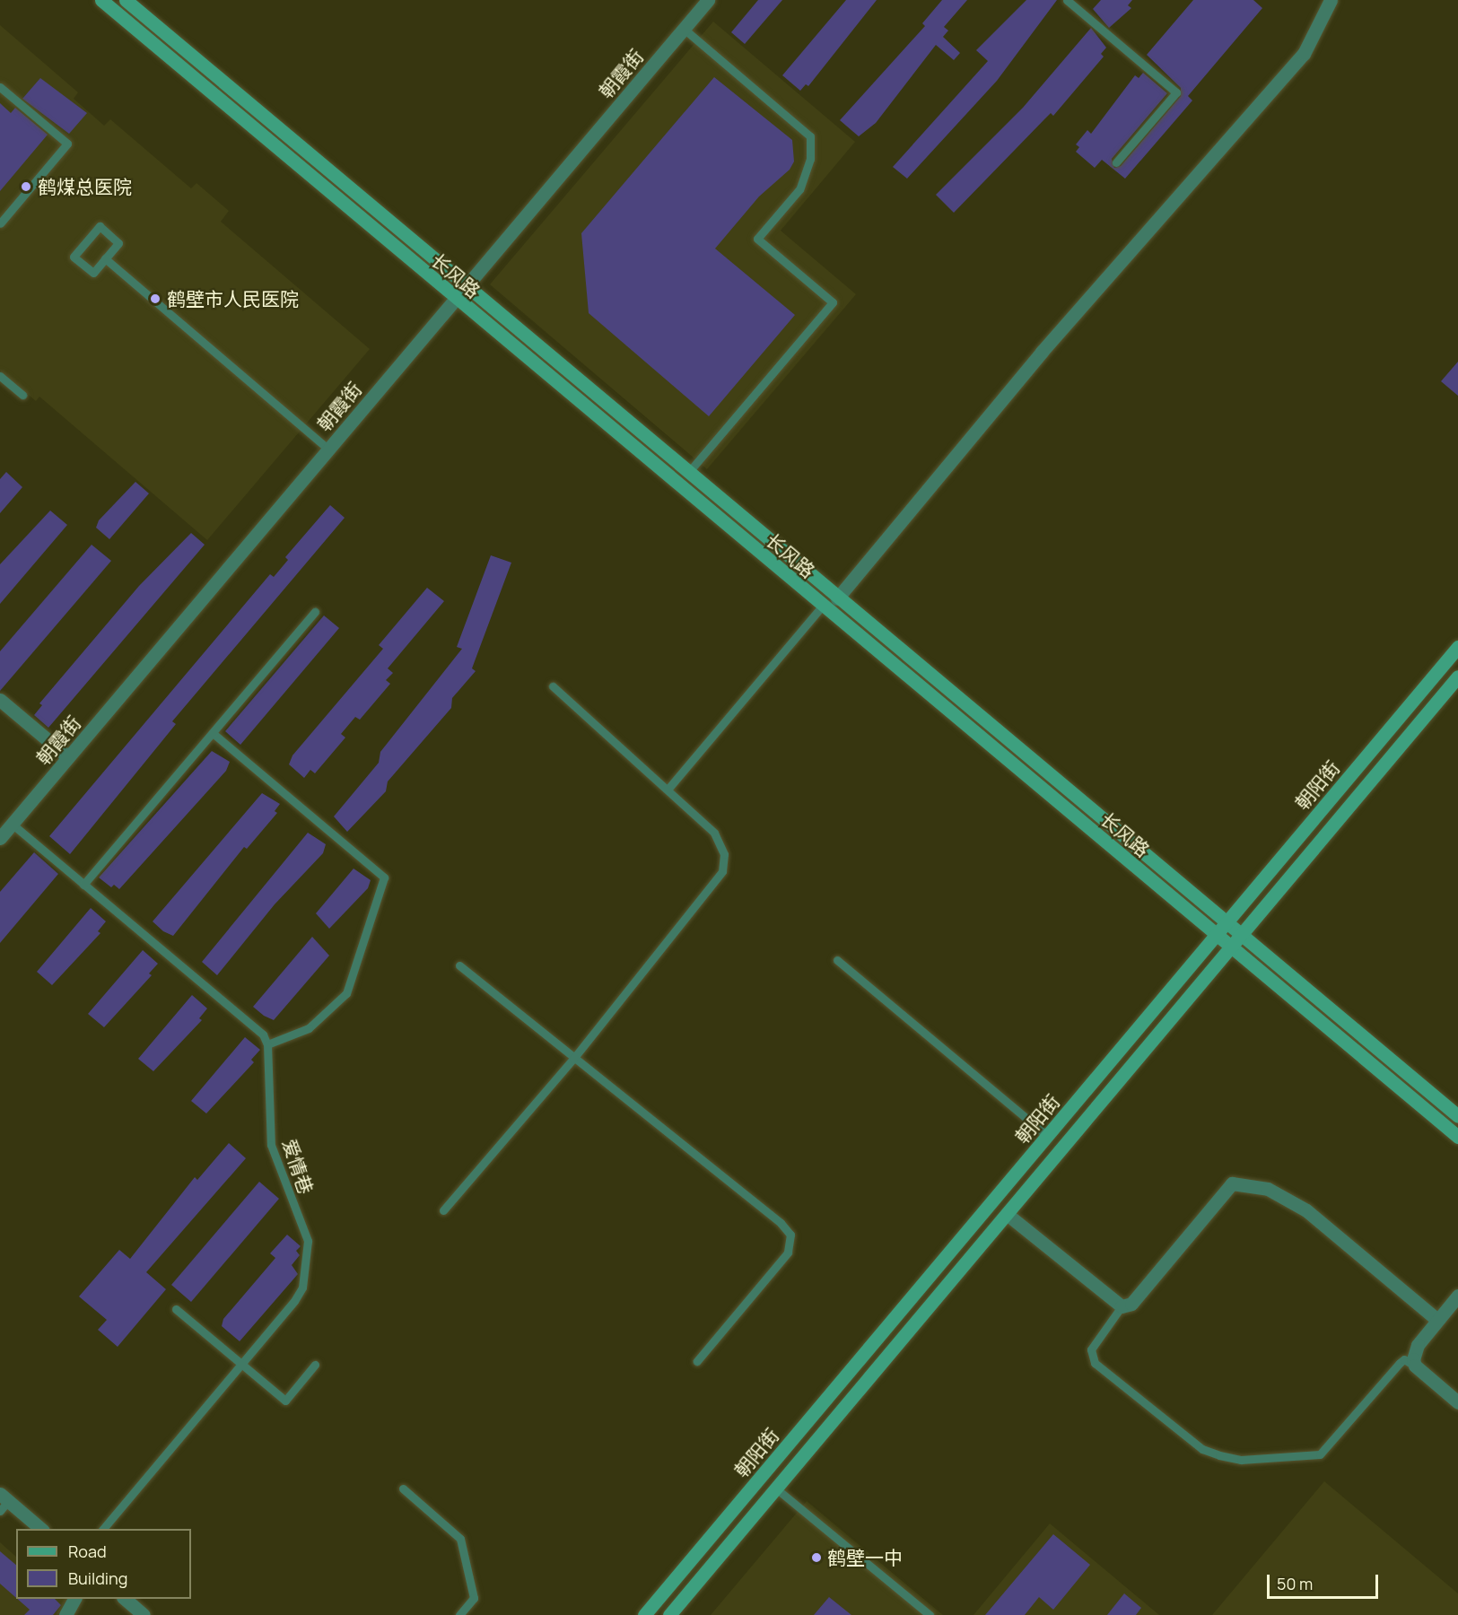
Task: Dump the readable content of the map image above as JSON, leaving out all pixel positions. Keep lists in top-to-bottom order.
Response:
{
  "streets": {
    "main road": ["长风路", "朝阳街"],
    "street": ["朝霞街"],
    "lane": ["爱情巷"]
  },
  "crossings": [
    ["朝霞街", "长风路"],
    ["长风路", "朝阳街"]
  ],
  "places": ["鹤煤总医院", "鹤壁市人民医院", "鹤壁一中"],
  "legend": ["Road", "Building"],
  "scale_bar": "50 m"
}
